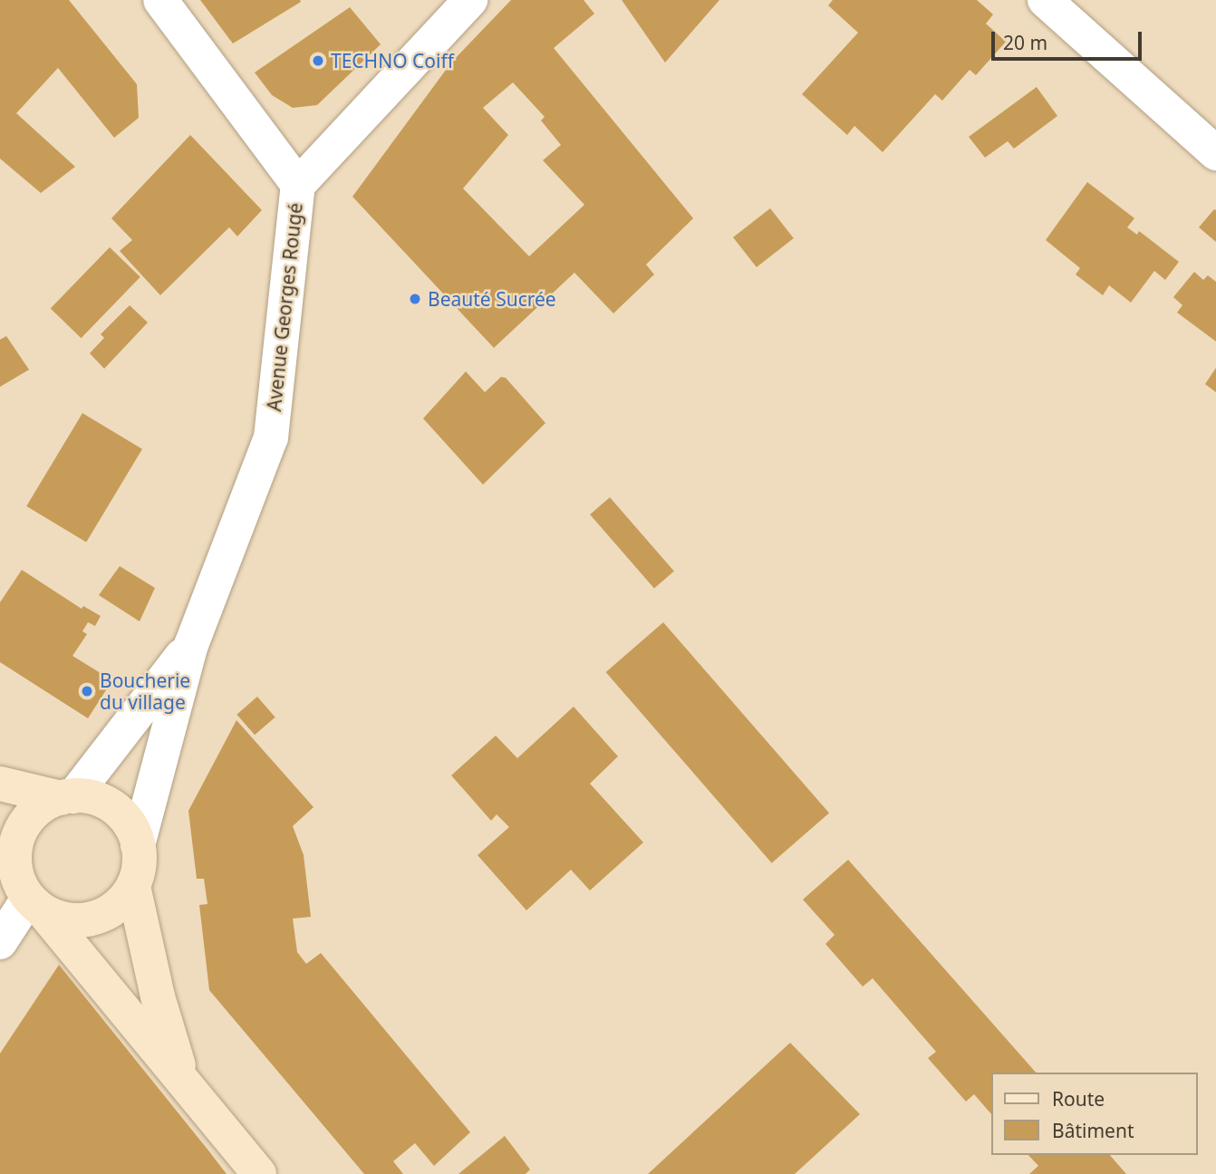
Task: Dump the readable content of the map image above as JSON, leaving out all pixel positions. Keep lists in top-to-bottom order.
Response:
{
  "streets": {
    "street": ["Avenue Georges Rougé"]
  },
  "places": ["TECHNO Coiff", "Beauté Sucrée", "Boucherie du village"],
  "legend": ["Route", "Bâtiment"],
  "scale_bar": "20 m"
}
